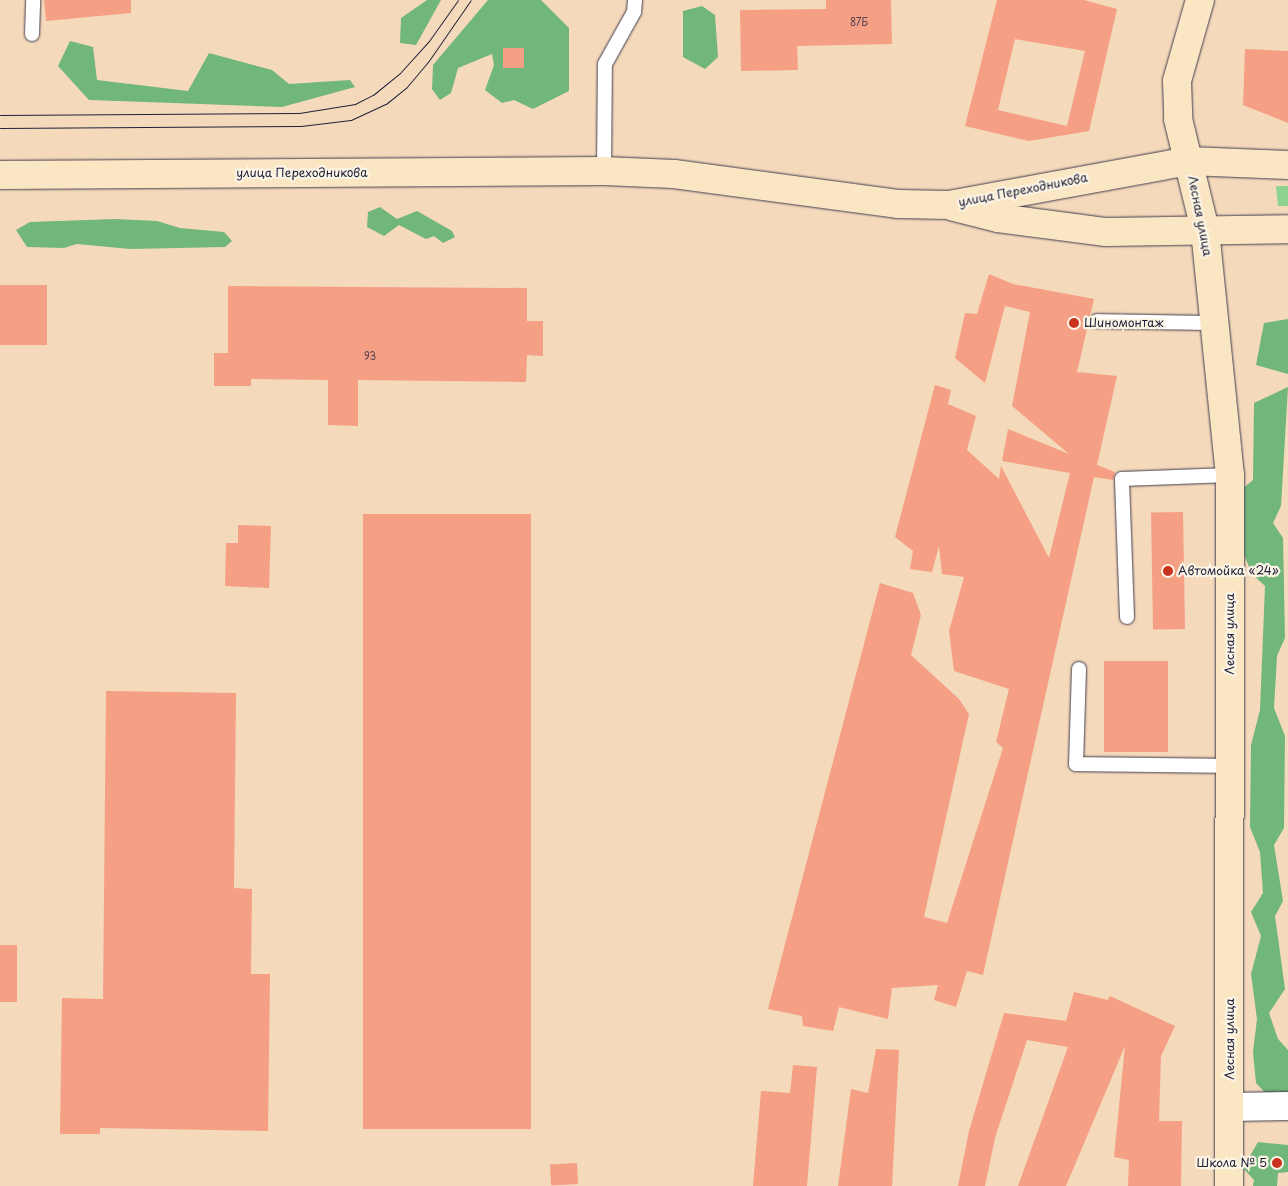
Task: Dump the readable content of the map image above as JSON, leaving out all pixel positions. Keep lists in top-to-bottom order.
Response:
{
  "streets": {
    "main road": ["улица Переходникова", "Лесная улица"]
  },
  "crossings": [
    ["улица Переходникова", "Лесная улица"]
  ],
  "places": ["Шиномонтаж", "Автомойка «24»", "Школа № 5"],
  "house_numbers": ["87Б", "93"]
}
